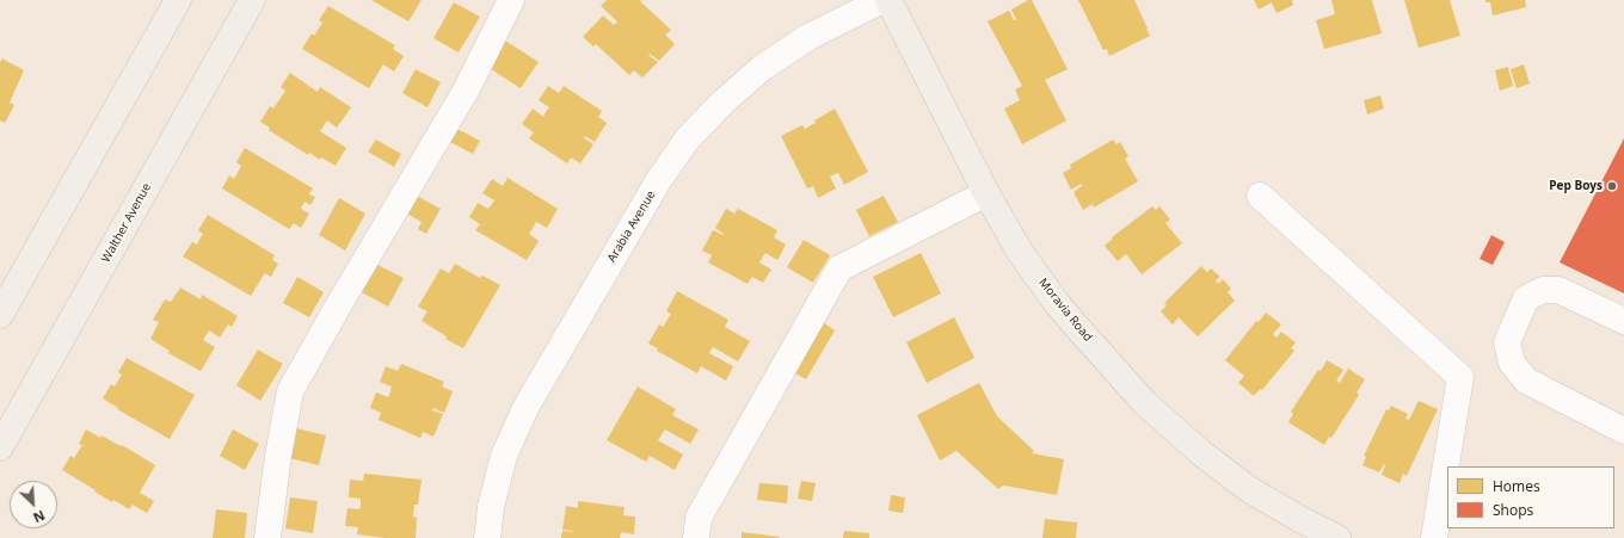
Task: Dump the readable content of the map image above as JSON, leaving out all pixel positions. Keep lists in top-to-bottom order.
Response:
{
  "streets": {
    "main road": ["Walther Avenue", "Moravia Road"],
    "street": ["Arabia Avenue"]
  },
  "places": ["Pep Boys"],
  "legend": ["Homes", "Shops"],
  "north": "bottom right"
}
